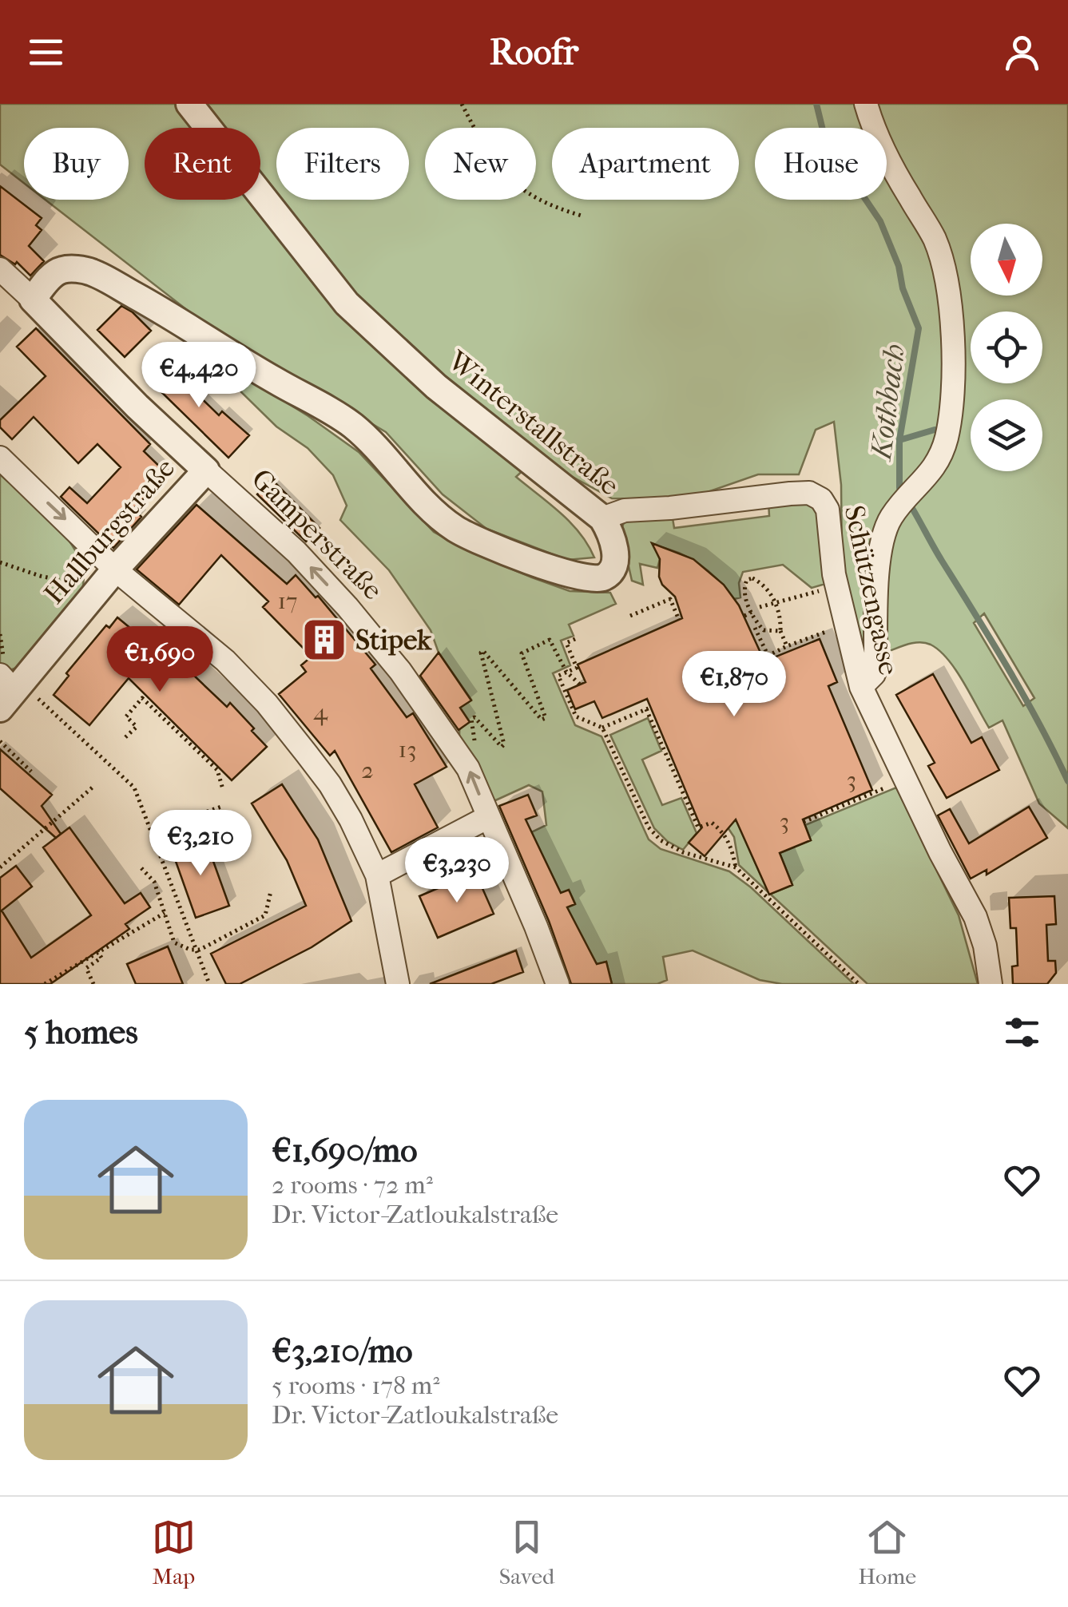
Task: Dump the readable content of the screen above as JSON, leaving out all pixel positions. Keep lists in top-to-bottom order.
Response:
{
  "streets": {
    "street": [
      "Winterstallstraße",
      "Hallburgstraße",
      "Gamperstraße",
      "Schützengasse"
    ]
  },
  "crossings": [
    ["Winterstallstraße", "Gamperstraße"],
    ["Winterstallstraße", "Schützengasse"],
    ["Hallburgstraße", "Gamperstraße"]
  ],
  "water": ["Kothbach"],
  "places": {
    "building": ["Stipek"]
  },
  "house_numbers": [
    "17",
    "4",
    "13",
    "2",
    "3",
    "3"
  ],
  "north": "bottom",
  "page": {
    "header": "Roofr",
    "chip": [
      "Buy",
      "Rent",
      "Filters",
      "New",
      "Apartment",
      "House"
    ],
    "price": [
      "€4,420",
      "€1,690",
      "€1,870",
      "€3,210",
      "€3,230"
    ],
    "heading": "5 homes",
    "list": [
      {
        "name": "€1,690/mo",
        "note": "2 rooms · 72 m² · Dr. Victor-Zatloukalstraße"
      },
      {
        "name": "€3,210/mo",
        "note": "5 rooms · 178 m² · Dr. Victor-Zatloukalstraße"
      }
    ],
    "tabs": ["Map", "Saved", "Home"]
  }
}
